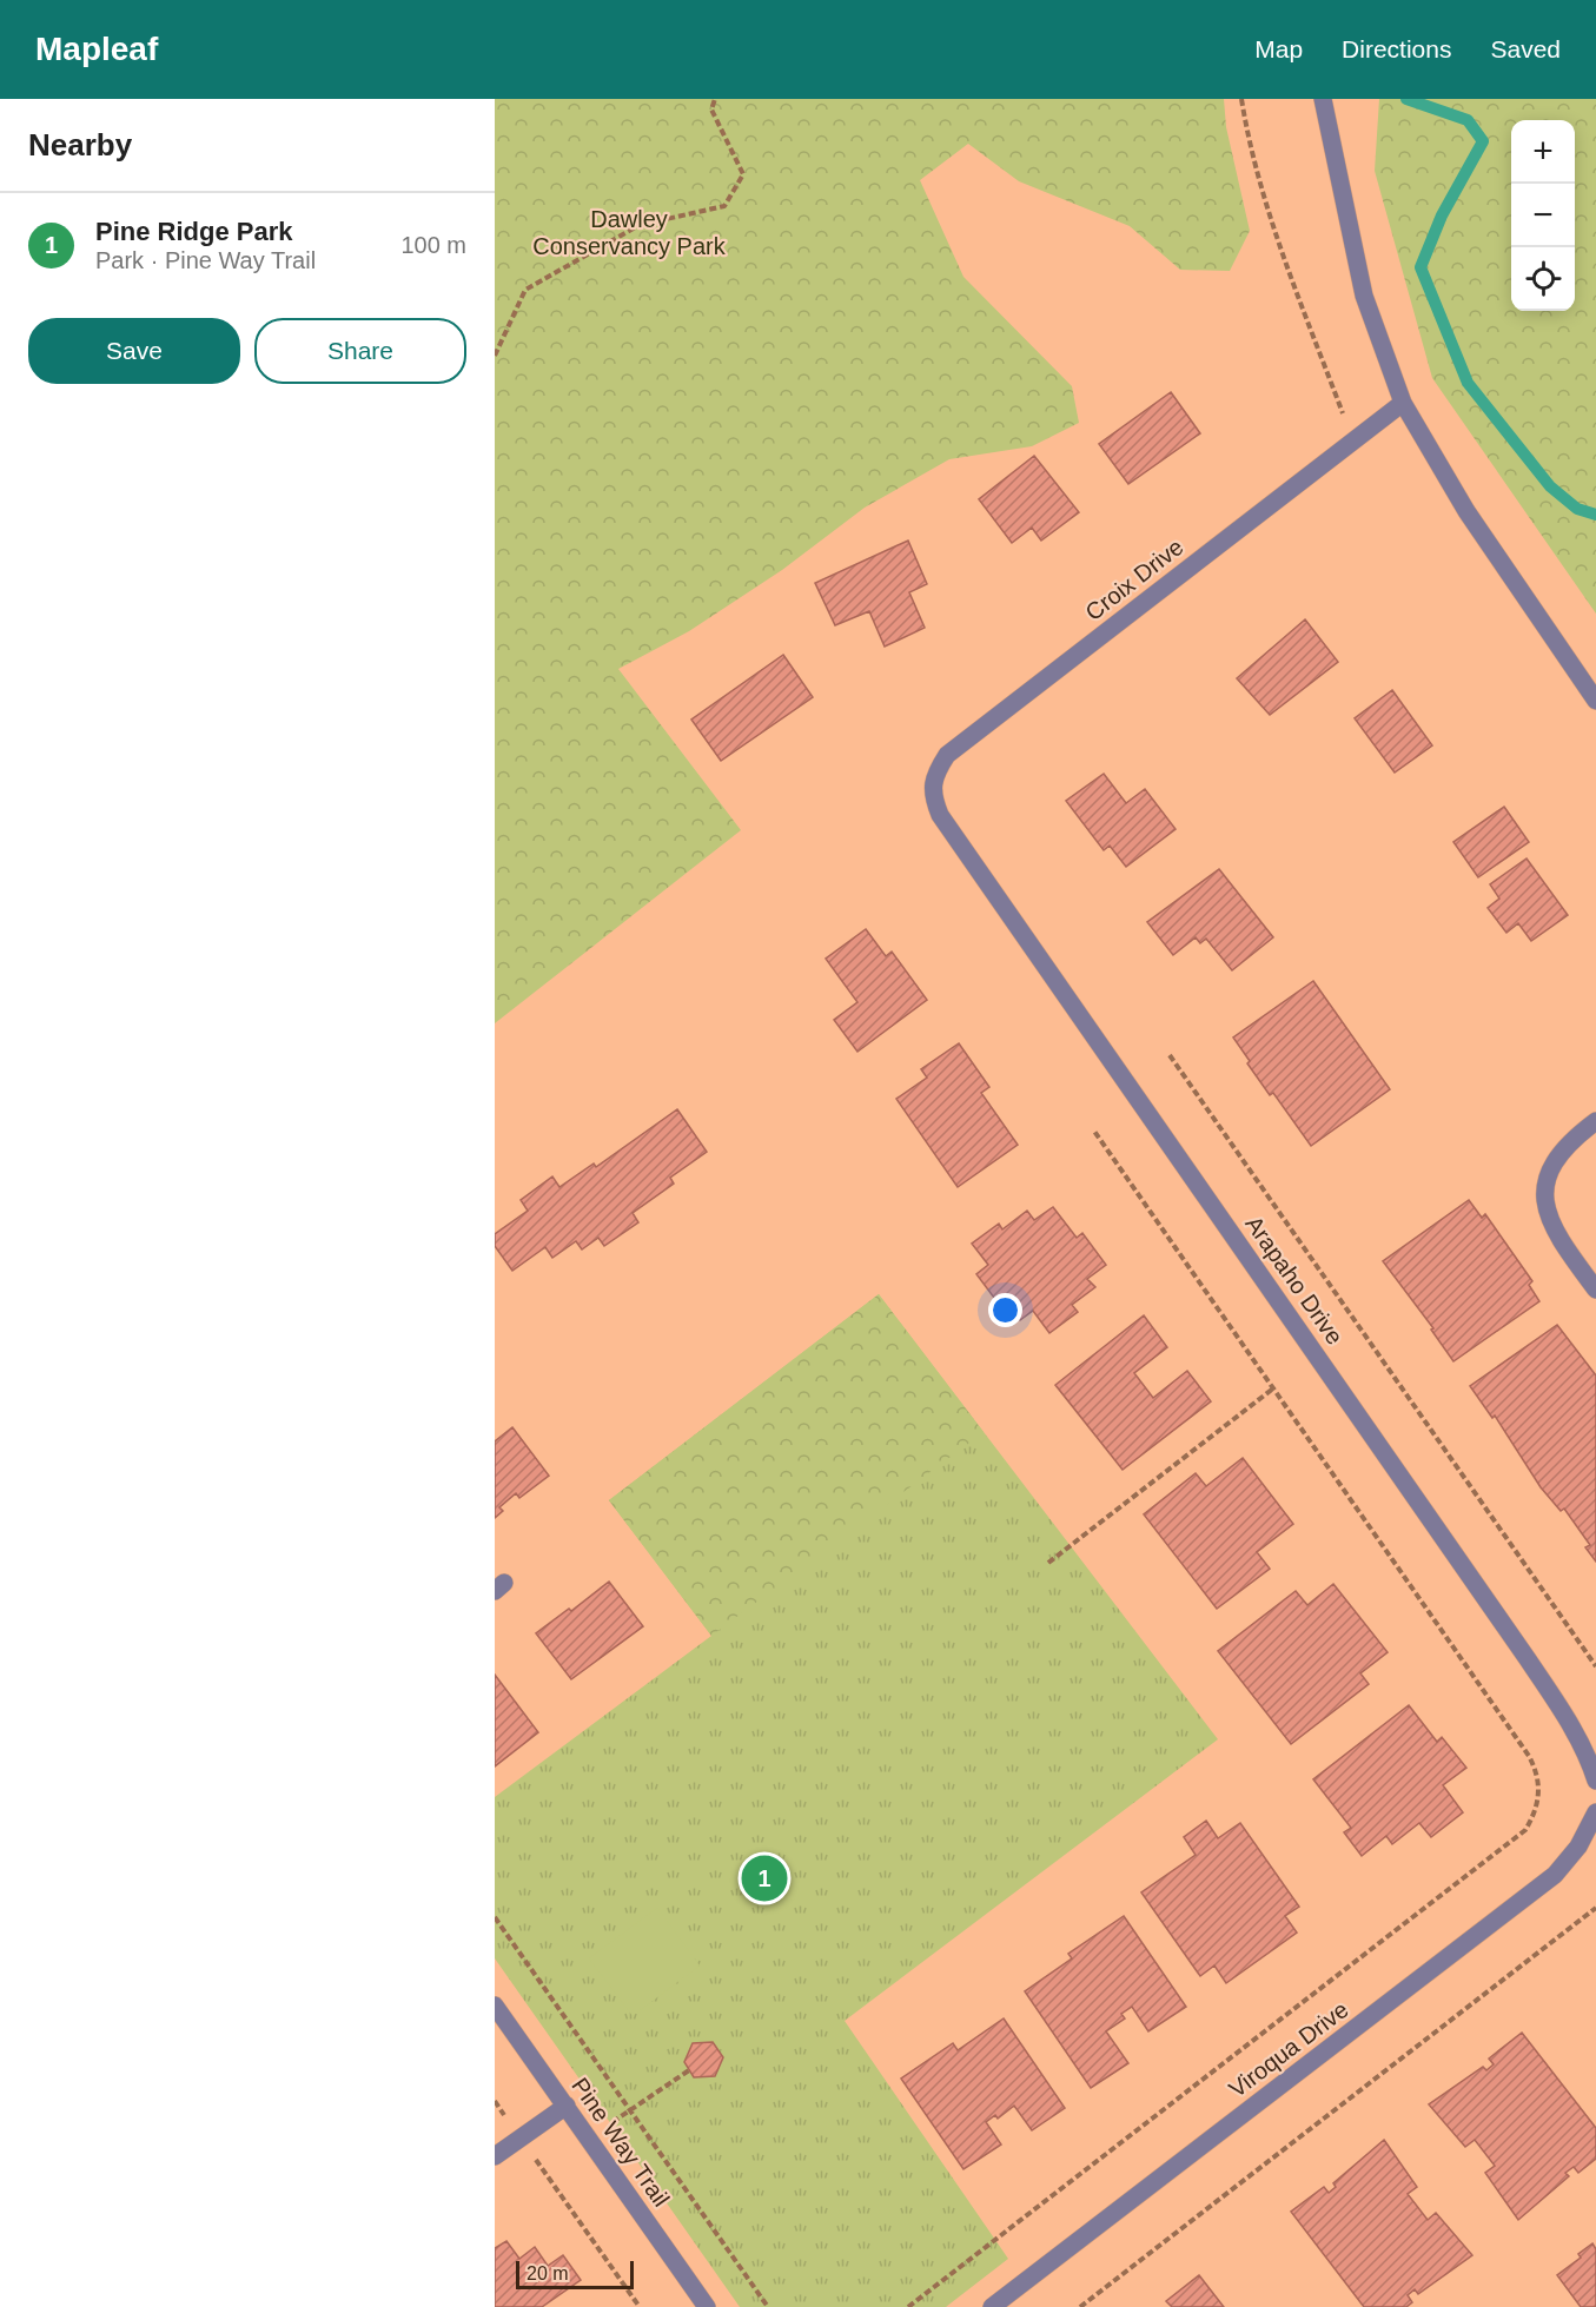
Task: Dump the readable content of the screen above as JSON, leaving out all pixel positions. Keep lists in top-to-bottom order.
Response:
{
  "streets": {
    "street": [
      "Croix Drive",
      "Arapaho Drive",
      "Viroqua Drive",
      "Pine Way Trail"
    ]
  },
  "crossings": [
    ["Croix Drive", "Arapaho Drive"]
  ],
  "parks": ["Dawley Conservancy Park"],
  "scale_bar": "20 m",
  "page": {
    "header": "Mapleaf",
    "nav": ["Map", "Directions", "Saved"],
    "heading": "Nearby",
    "map_buttons": ["+", "−"],
    "list": [
      {
        "mark": "1",
        "name": "Pine Ridge Park",
        "note": "Park · Pine Way Trail",
        "value": "100 m"
      }
    ],
    "buttons": ["Save", "Share"],
    "pins": "1",
    "scale": "20 m"
  }
}
